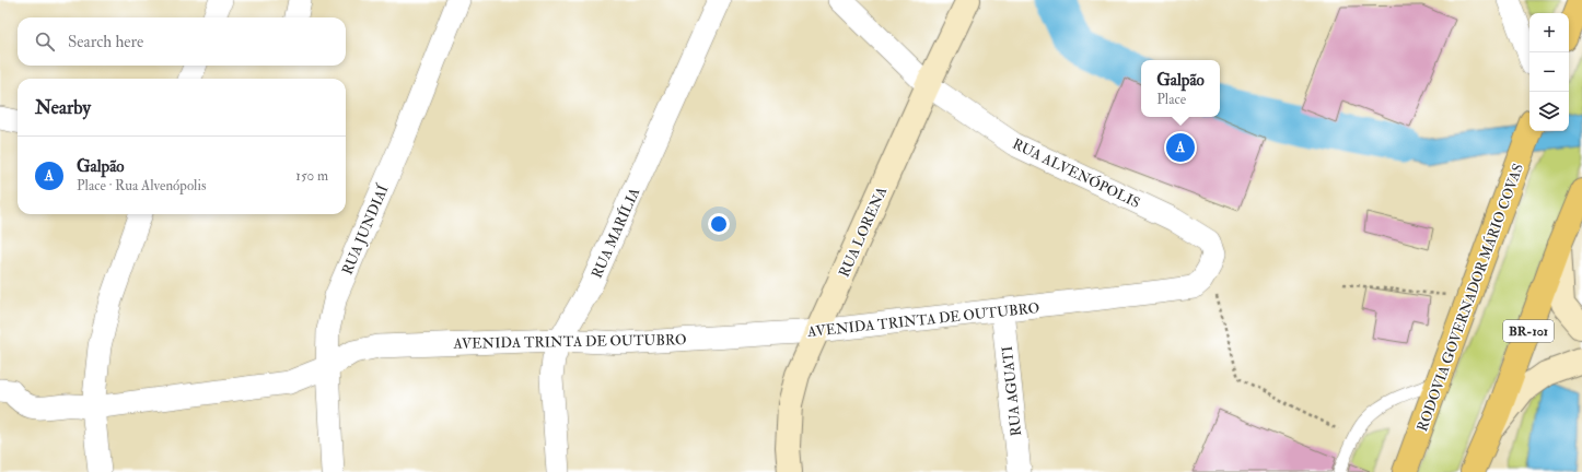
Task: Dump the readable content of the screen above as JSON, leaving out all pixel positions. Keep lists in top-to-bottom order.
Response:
{
  "streets": {
    "highway": ["RODOVIA GOVERNADOR MÁRIO COVAS", "BR-101"],
    "street": [
      "RUA ALVENÓPOLIS",
      "RUA JUNDIAÍ",
      "RUA LORENA",
      "RUA MARÍLIA",
      "AVENIDA TRINTA DE OUTUBRO",
      "RUA AGUATI"
    ]
  },
  "crossings": [
    ["RUA ALVENÓPOLIS", "RUA LORENA"],
    ["RUA ALVENÓPOLIS", "AVENIDA TRINTA DE OUTUBRO"],
    ["RUA JUNDIAÍ", "AVENIDA TRINTA DE OUTUBRO"],
    ["RUA LORENA", "AVENIDA TRINTA DE OUTUBRO"],
    ["RUA MARÍLIA", "AVENIDA TRINTA DE OUTUBRO"],
    ["AVENIDA TRINTA DE OUTUBRO", "RUA AGUATI"]
  ],
  "page": {
    "map_buttons": ["+", "−"],
    "search": "Search here",
    "popup": ["Galpão", "Place"],
    "heading": "Nearby",
    "pins": "A",
    "list": [
      {
        "mark": "A",
        "name": "Galpão",
        "note": "Place · Rua Alvenópolis",
        "value": "150 m"
      }
    ]
  }
}
